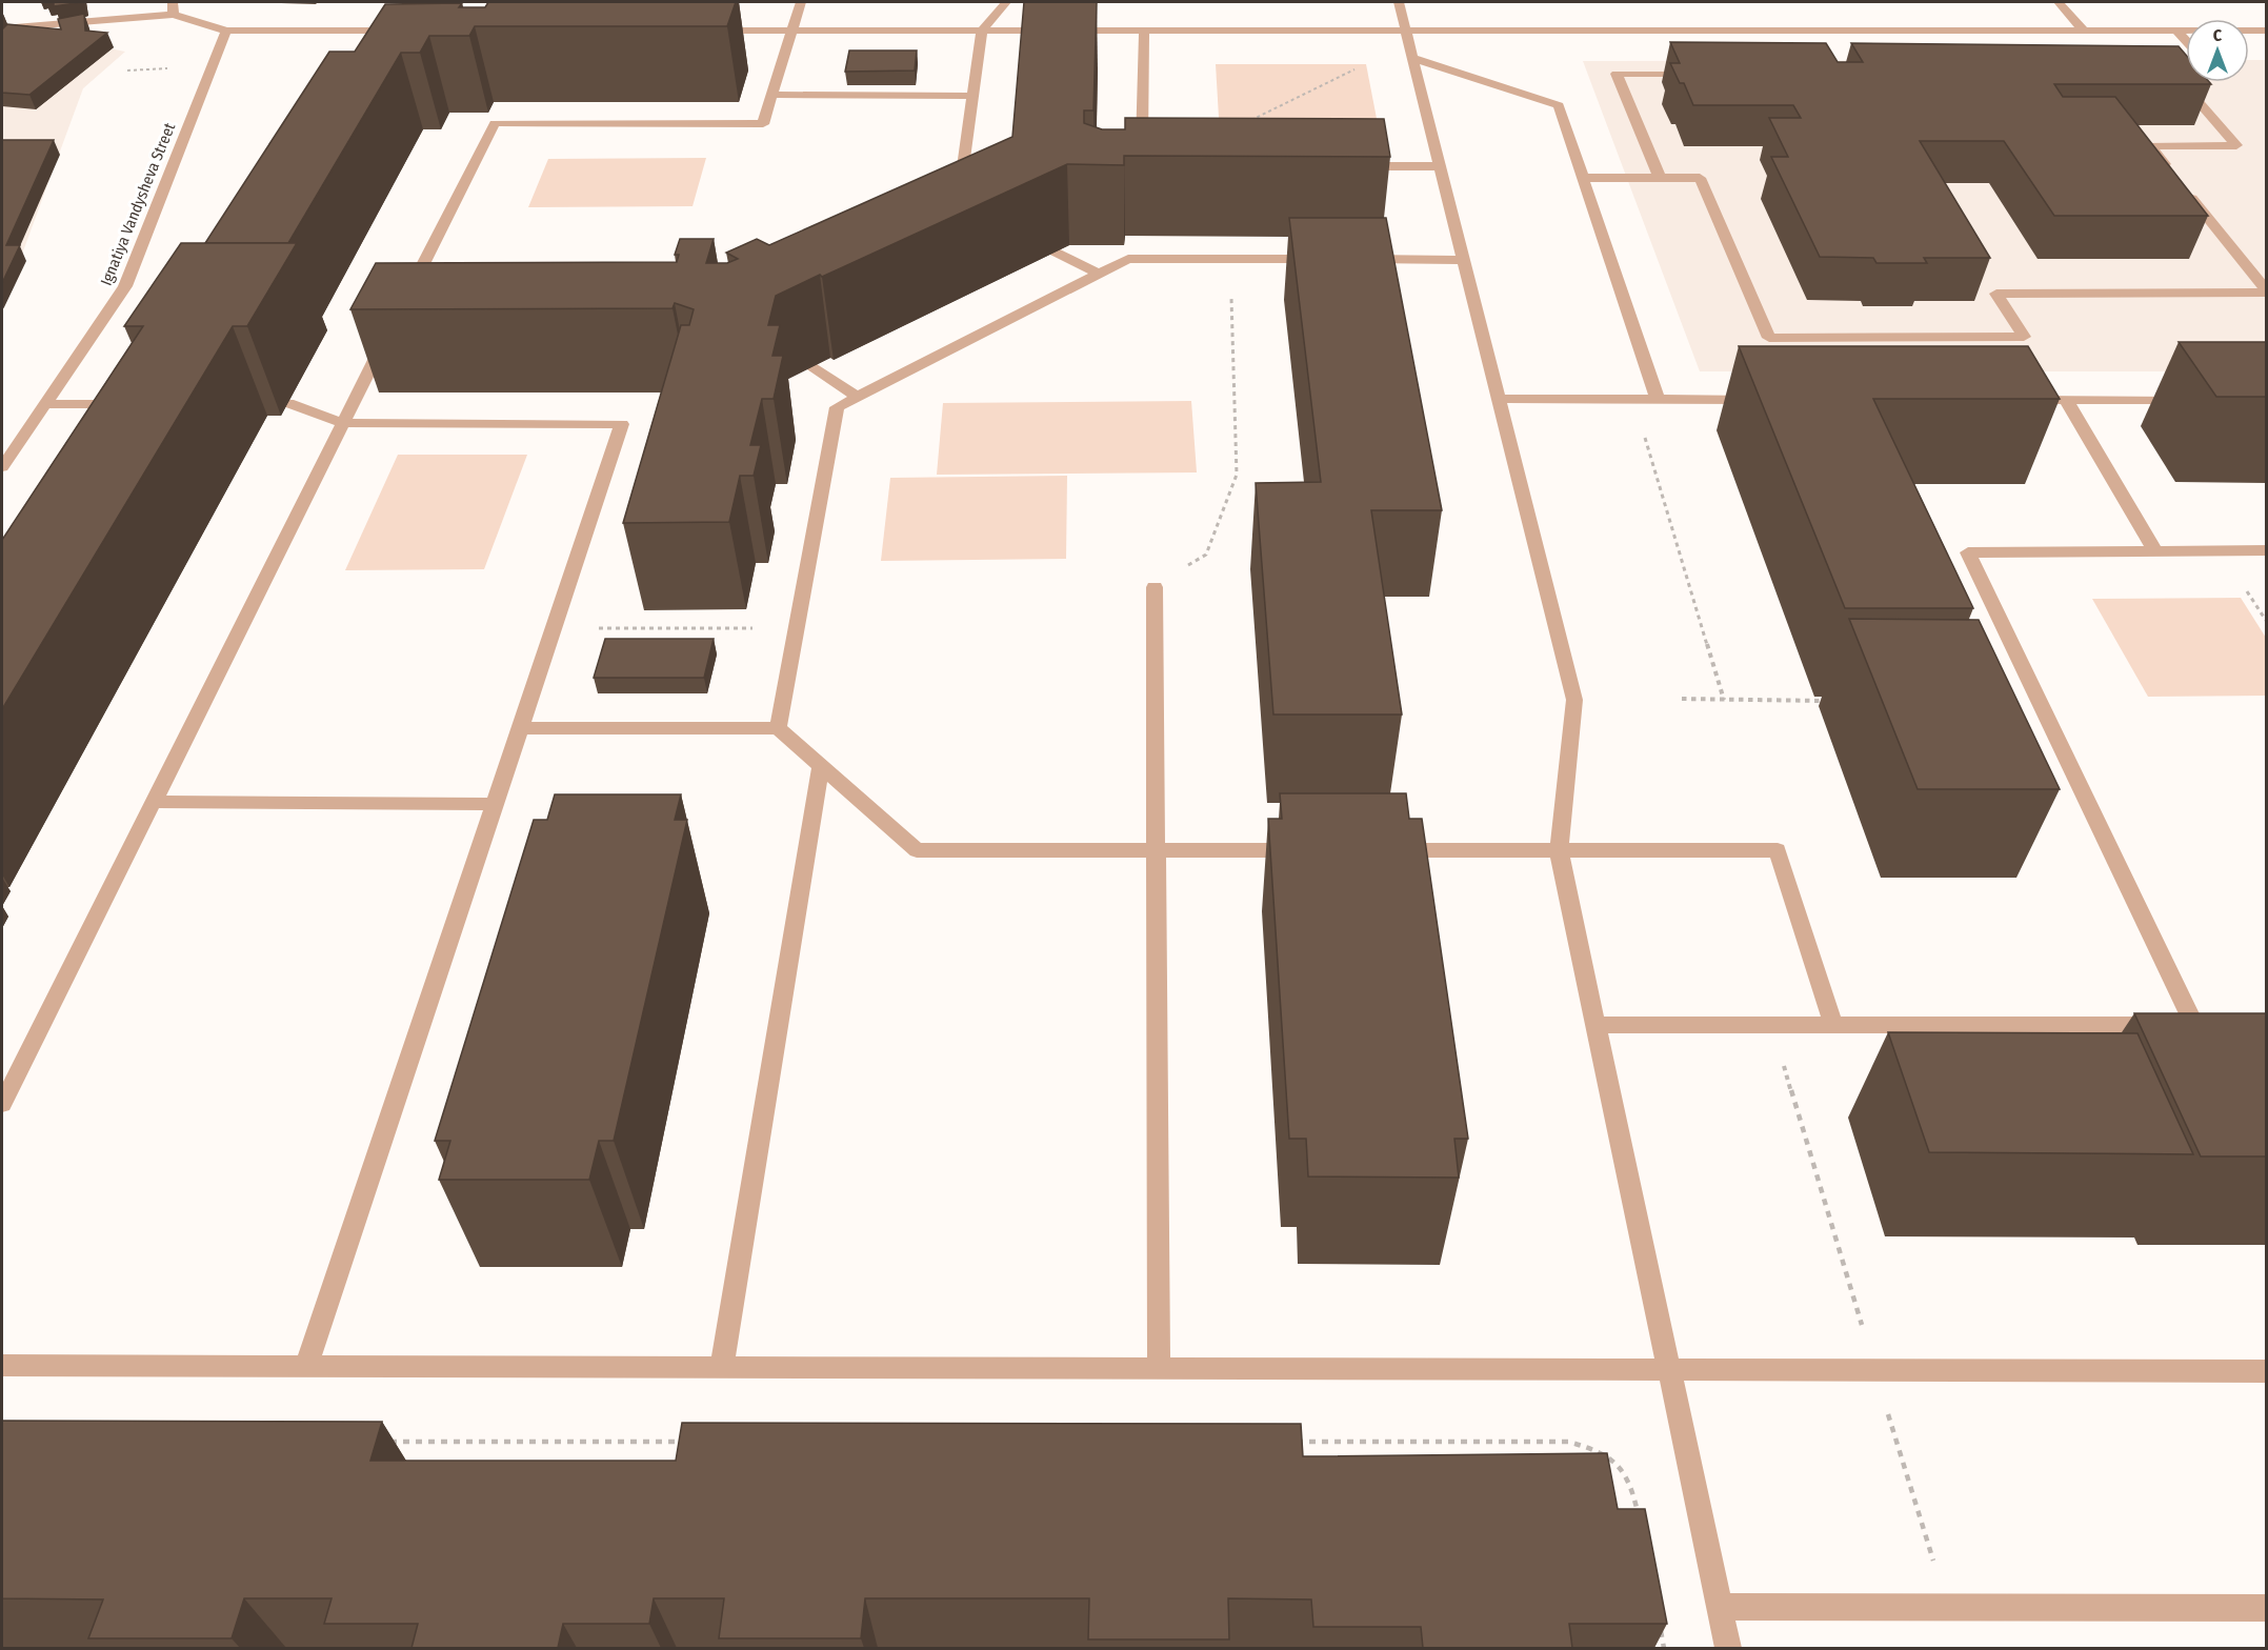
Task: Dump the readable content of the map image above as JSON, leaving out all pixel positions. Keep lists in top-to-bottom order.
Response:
{
  "streets": {
    "street": ["Ignatiya Vandysheva Street"]
  },
  "north": "top"
}
